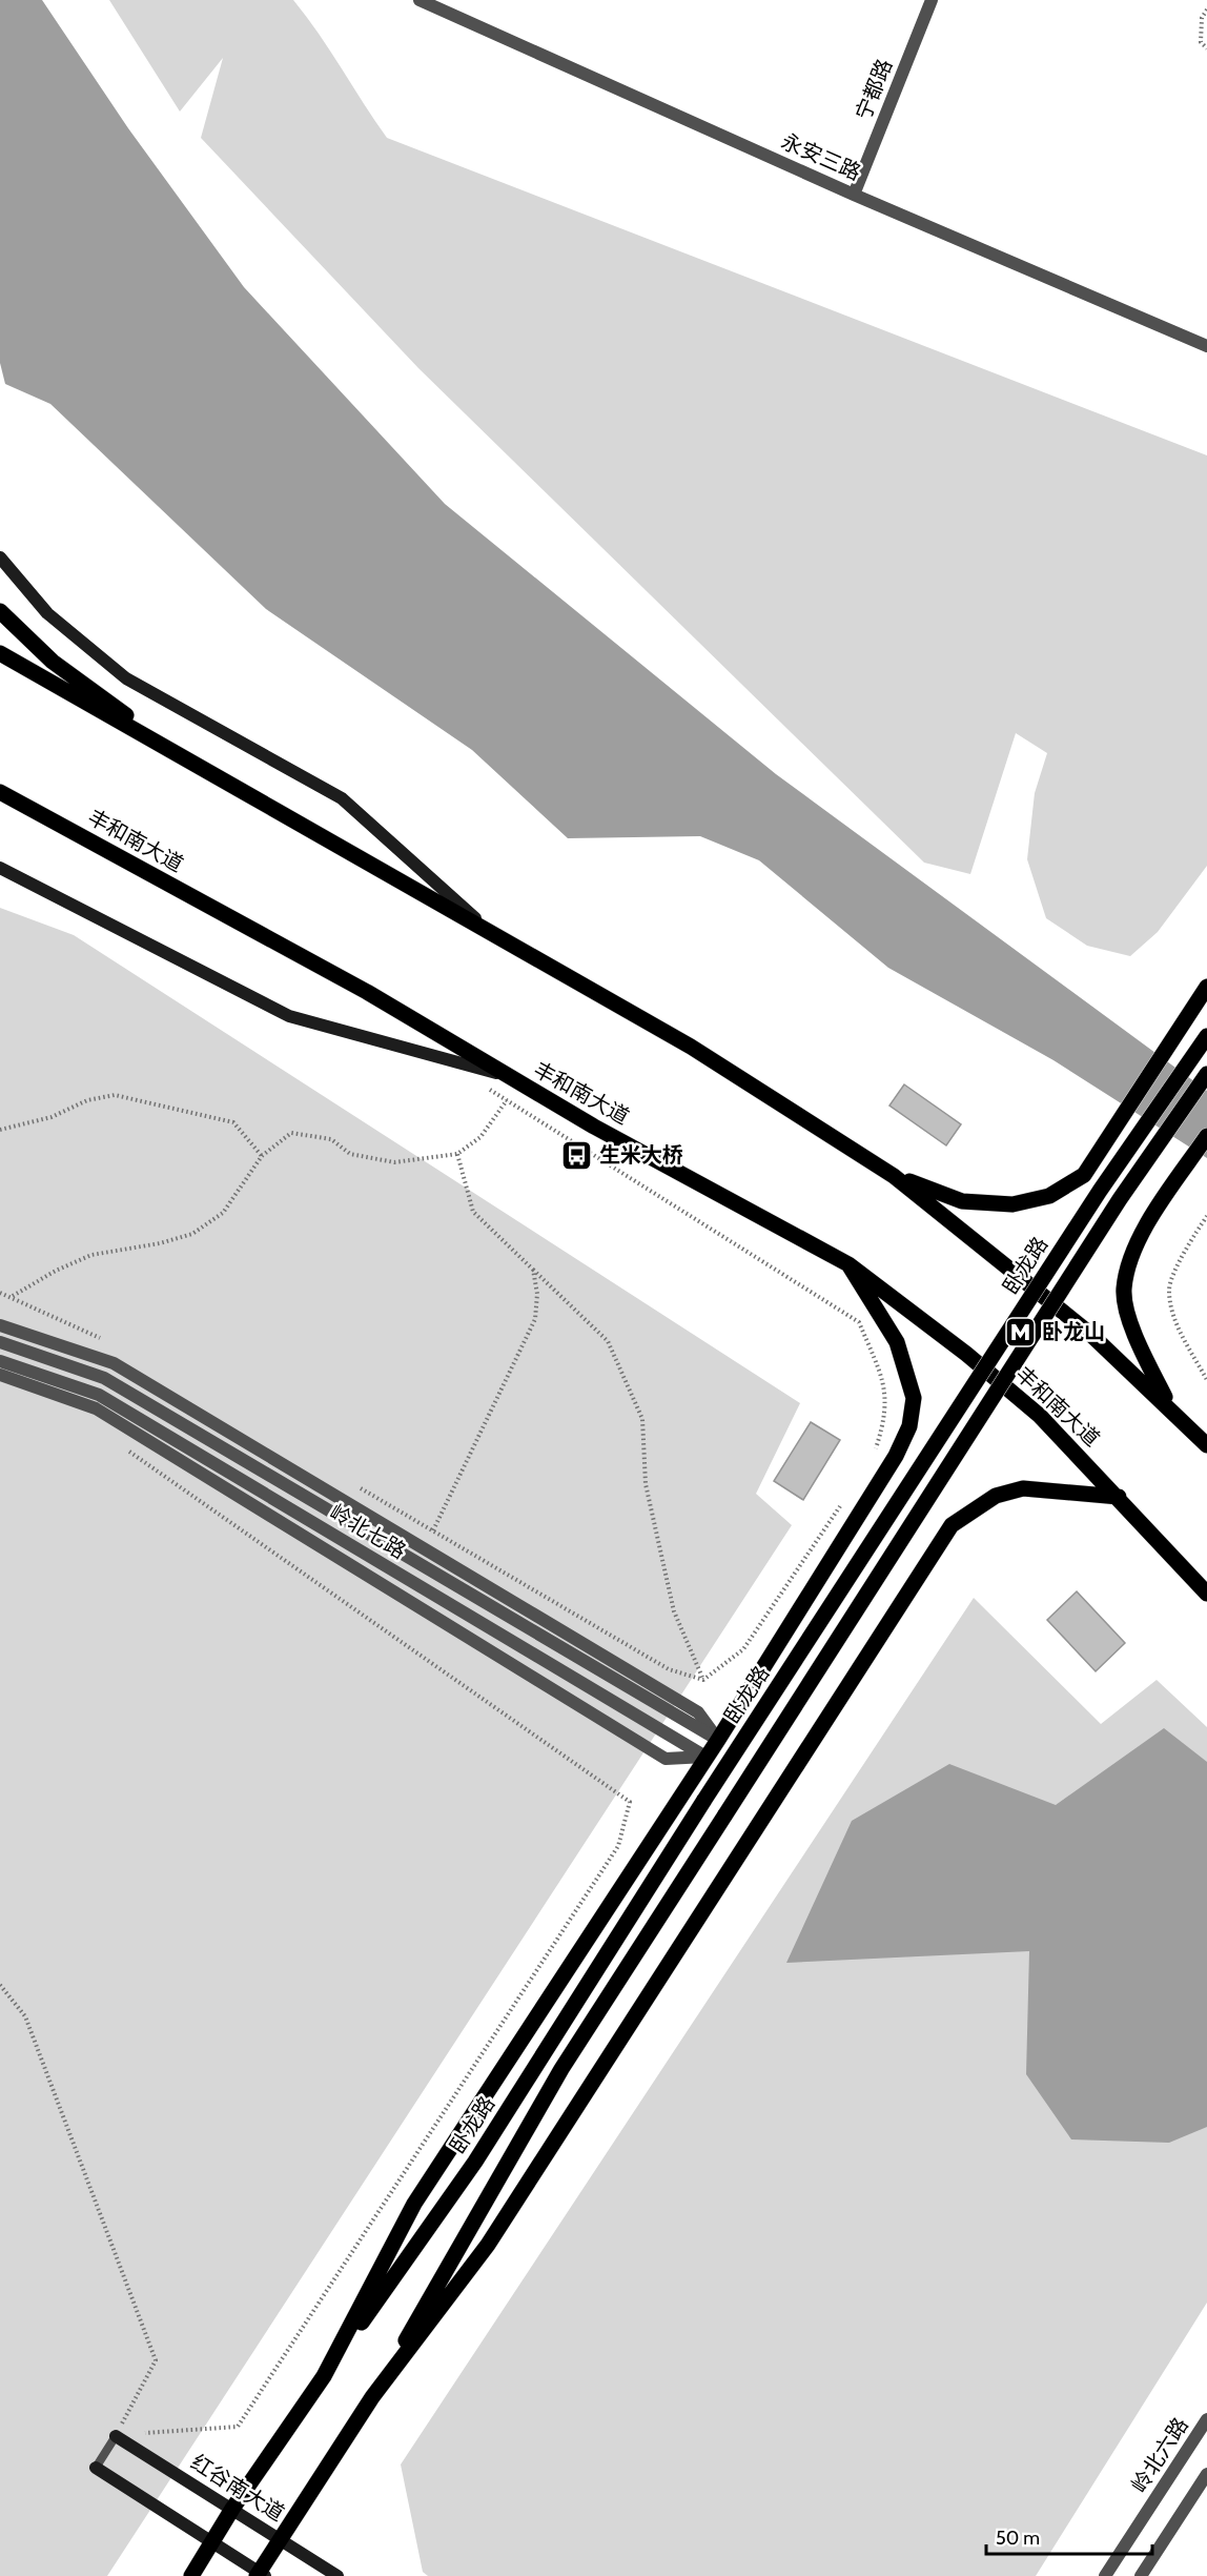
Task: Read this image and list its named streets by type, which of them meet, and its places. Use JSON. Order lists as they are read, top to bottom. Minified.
{"streets":{"main road":["丰和南大道","卧龙路","红谷南大道"],"street":["宁都路","永安三路","岭北七路","岭北六路"]},"crossings":[["宁都路","永安三路"],["丰和南大道","卧龙路"],["卧龙路","岭北七路"],["卧龙路","红谷南大道"]],"places":{"bus stop":["生米大桥"],"metro station":["卧龙山"]},"scale_bar":"50 m"}
